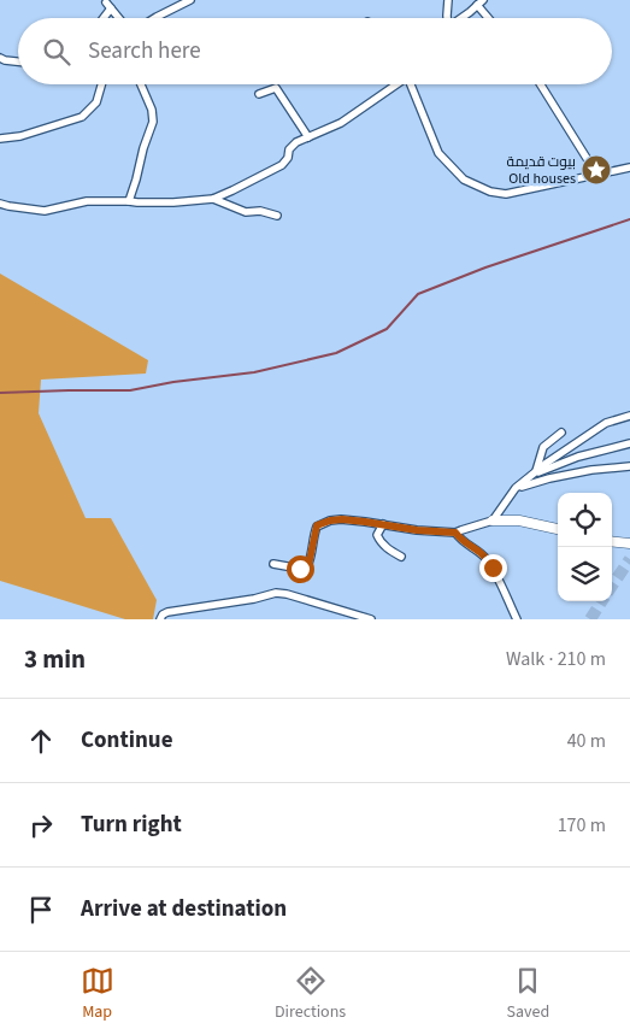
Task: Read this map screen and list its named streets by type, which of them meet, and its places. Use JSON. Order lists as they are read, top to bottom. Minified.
{"places":{"place":["بيوت قديمة Old houses"]},"page":{"search":"Search here","heading":["3 min","Walk · 210 m"],"list":[["Continue","40 m"],["Turn right","170 m"],"Arrive at destination"],"nav":["Map","Directions","Saved"]}}
